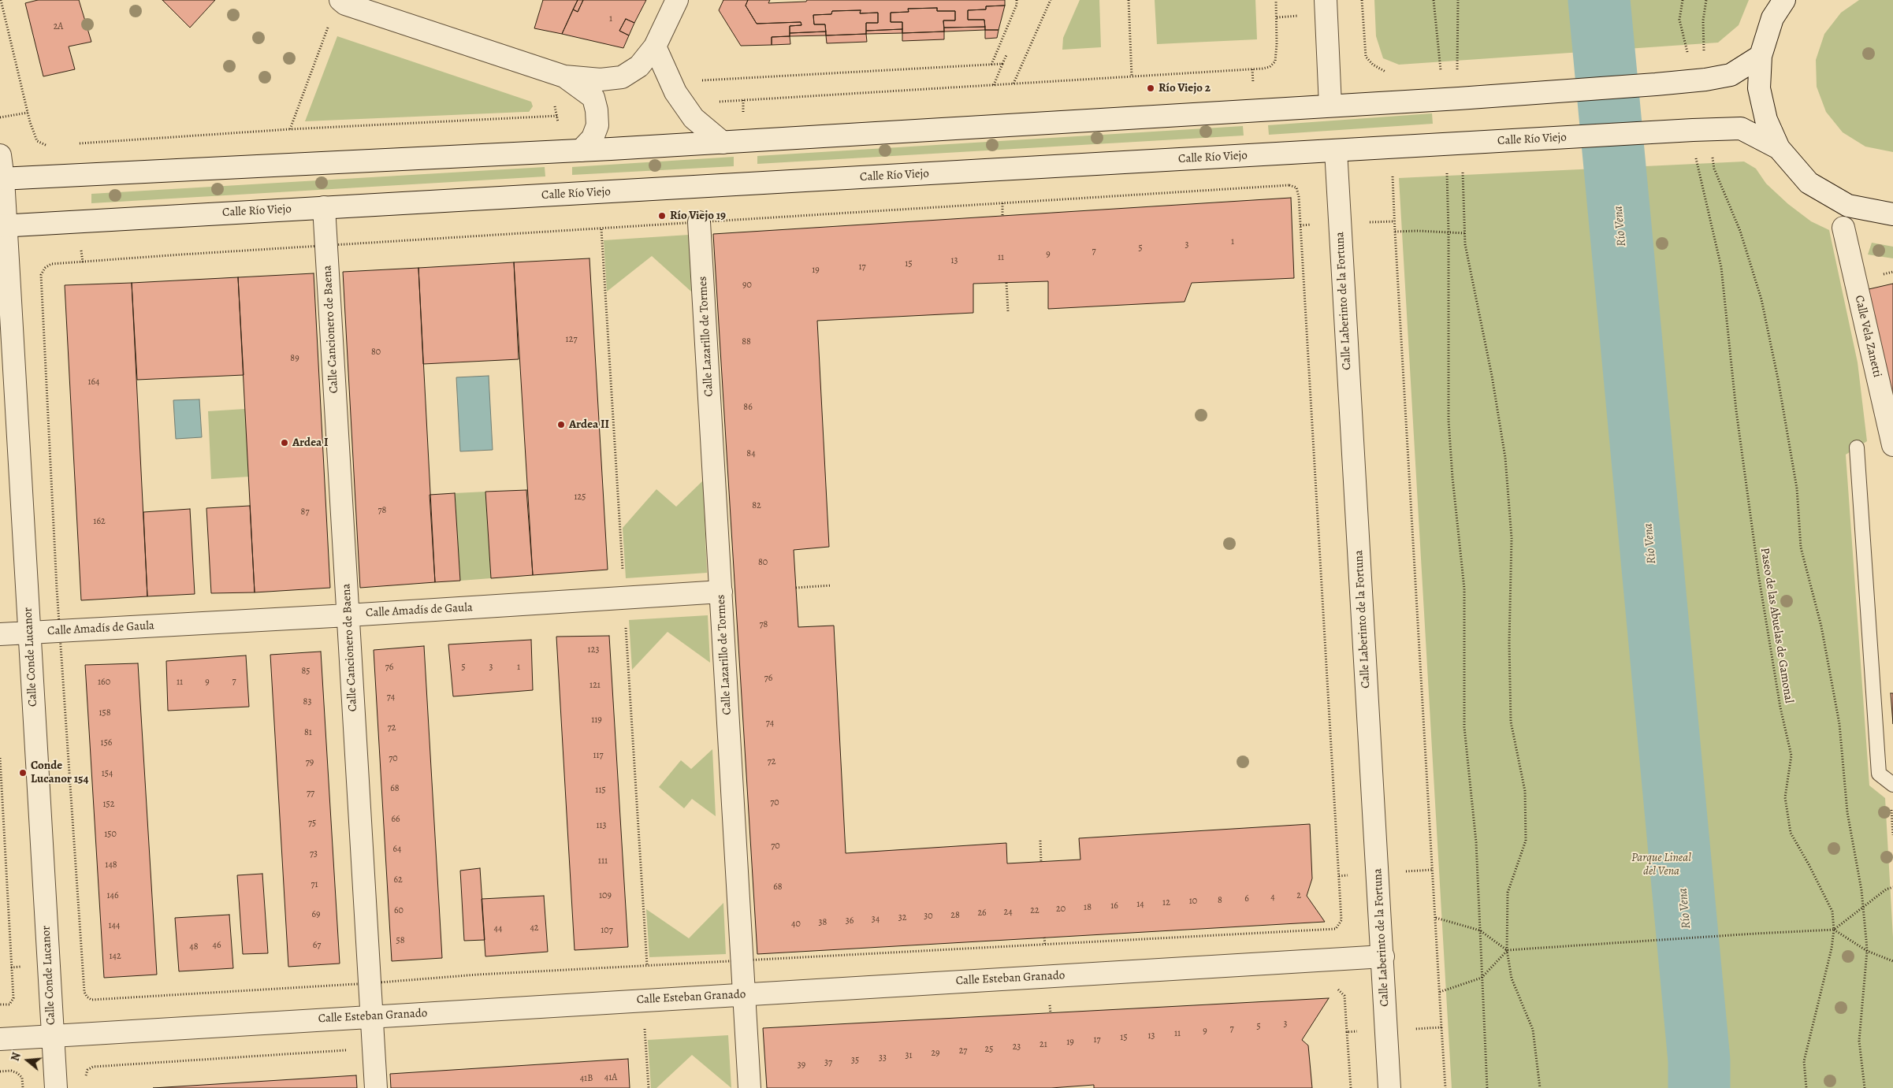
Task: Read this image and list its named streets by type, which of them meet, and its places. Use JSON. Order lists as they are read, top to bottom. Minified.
{"streets":{"street":["Calle Río Viejo","Calle Laberinto de la Fortuna","Calle Cancionero de Baena","Calle Lazarillo de Tormes","Calle Vela Zanetti","Calle Amadís de Gaula","Calle Conde Lucanor","Calle Esteban Granado"],"path":["Paseo de las Abuelas de Gamonal"]},"crossings":[["Calle Río Viejo","Calle Laberinto de la Fortuna"],["Calle Río Viejo","Calle Cancionero de Baena"],["Calle Río Viejo","Calle Conde Lucanor"],["Calle Laberinto de la Fortuna","Calle Esteban Granado"],["Calle Cancionero de Baena","Calle Amadís de Gaula"],["Calle Cancionero de Baena","Calle Esteban Granado"],["Calle Lazarillo de Tormes","Calle Amadís de Gaula"],["Calle Lazarillo de Tormes","Calle Esteban Granado"],["Calle Amadís de Gaula","Calle Conde Lucanor"],["Calle Conde Lucanor","Calle Esteban Granado"]],"water":["Río Vena"],"parks":["Parque Lineal del Vena"],"places":["Río Viejo 2","Río Viejo 19","Ardea II","Ardea I","Conde Lucanor 154"],"house_numbers":["1","2A","1","3","5","7","9","11","13","15","17","19","90","127","88","80","89","164","86","84","125","82","78","87","162","80","78","123","76","5","3","1","85","76","7","160","11","9","121","74","83","158","119","74","72","81","156","117","70","72","79","154","68","115","77","70","152","66","75","113","150","70","64","73","111","148","62","71","68","146","109","2","4","6","8","10","12","14","16","18","20","60","22","24","26","69","28","30","32","34","36","38","40","144","42","44","107","58","46","67","48","142","3","5","7","9","11","13","15","17","19","21","23","25","27","29","31","33","35","37","39","41A","41B"],"north":"left"}
